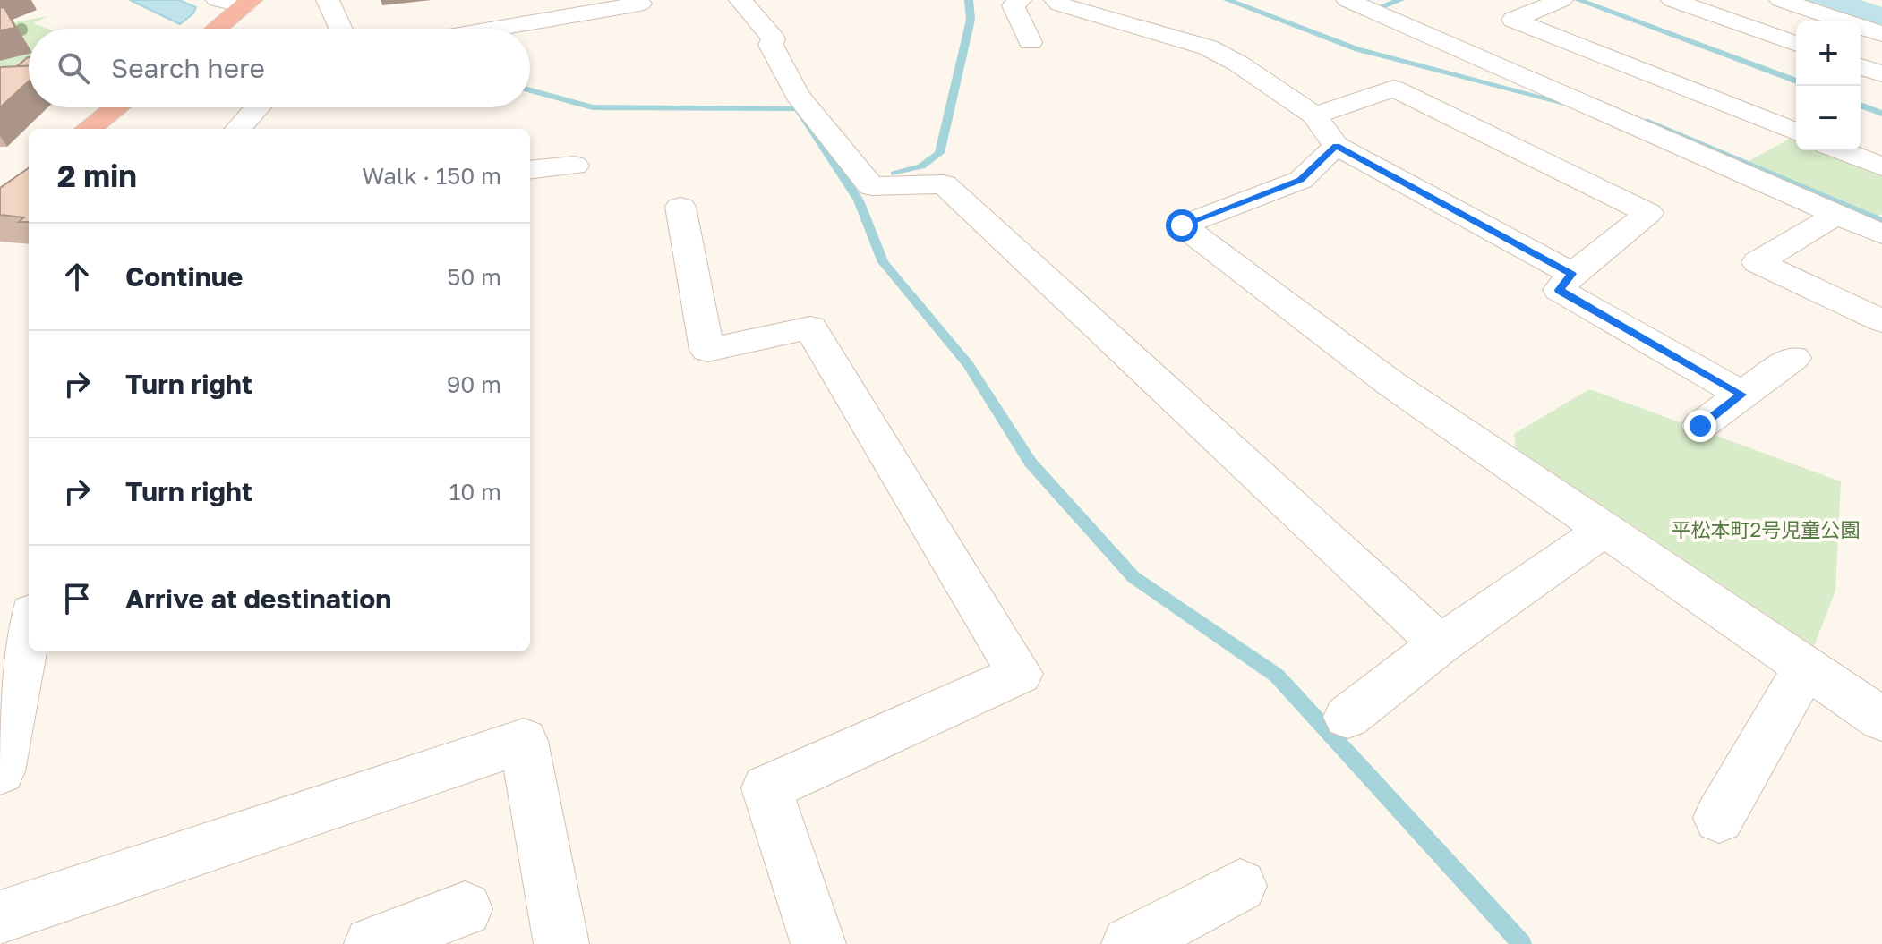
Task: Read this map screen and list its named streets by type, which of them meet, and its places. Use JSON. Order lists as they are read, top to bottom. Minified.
{"parks":["平松本町2号児童公園"],"page":{"map_buttons":["+","−"],"search":"Search here","heading":["2 min","Walk · 150 m"],"list":[["Continue","50 m"],["Turn right","90 m"],["Turn right","10 m"],"Arrive at destination"]}}
